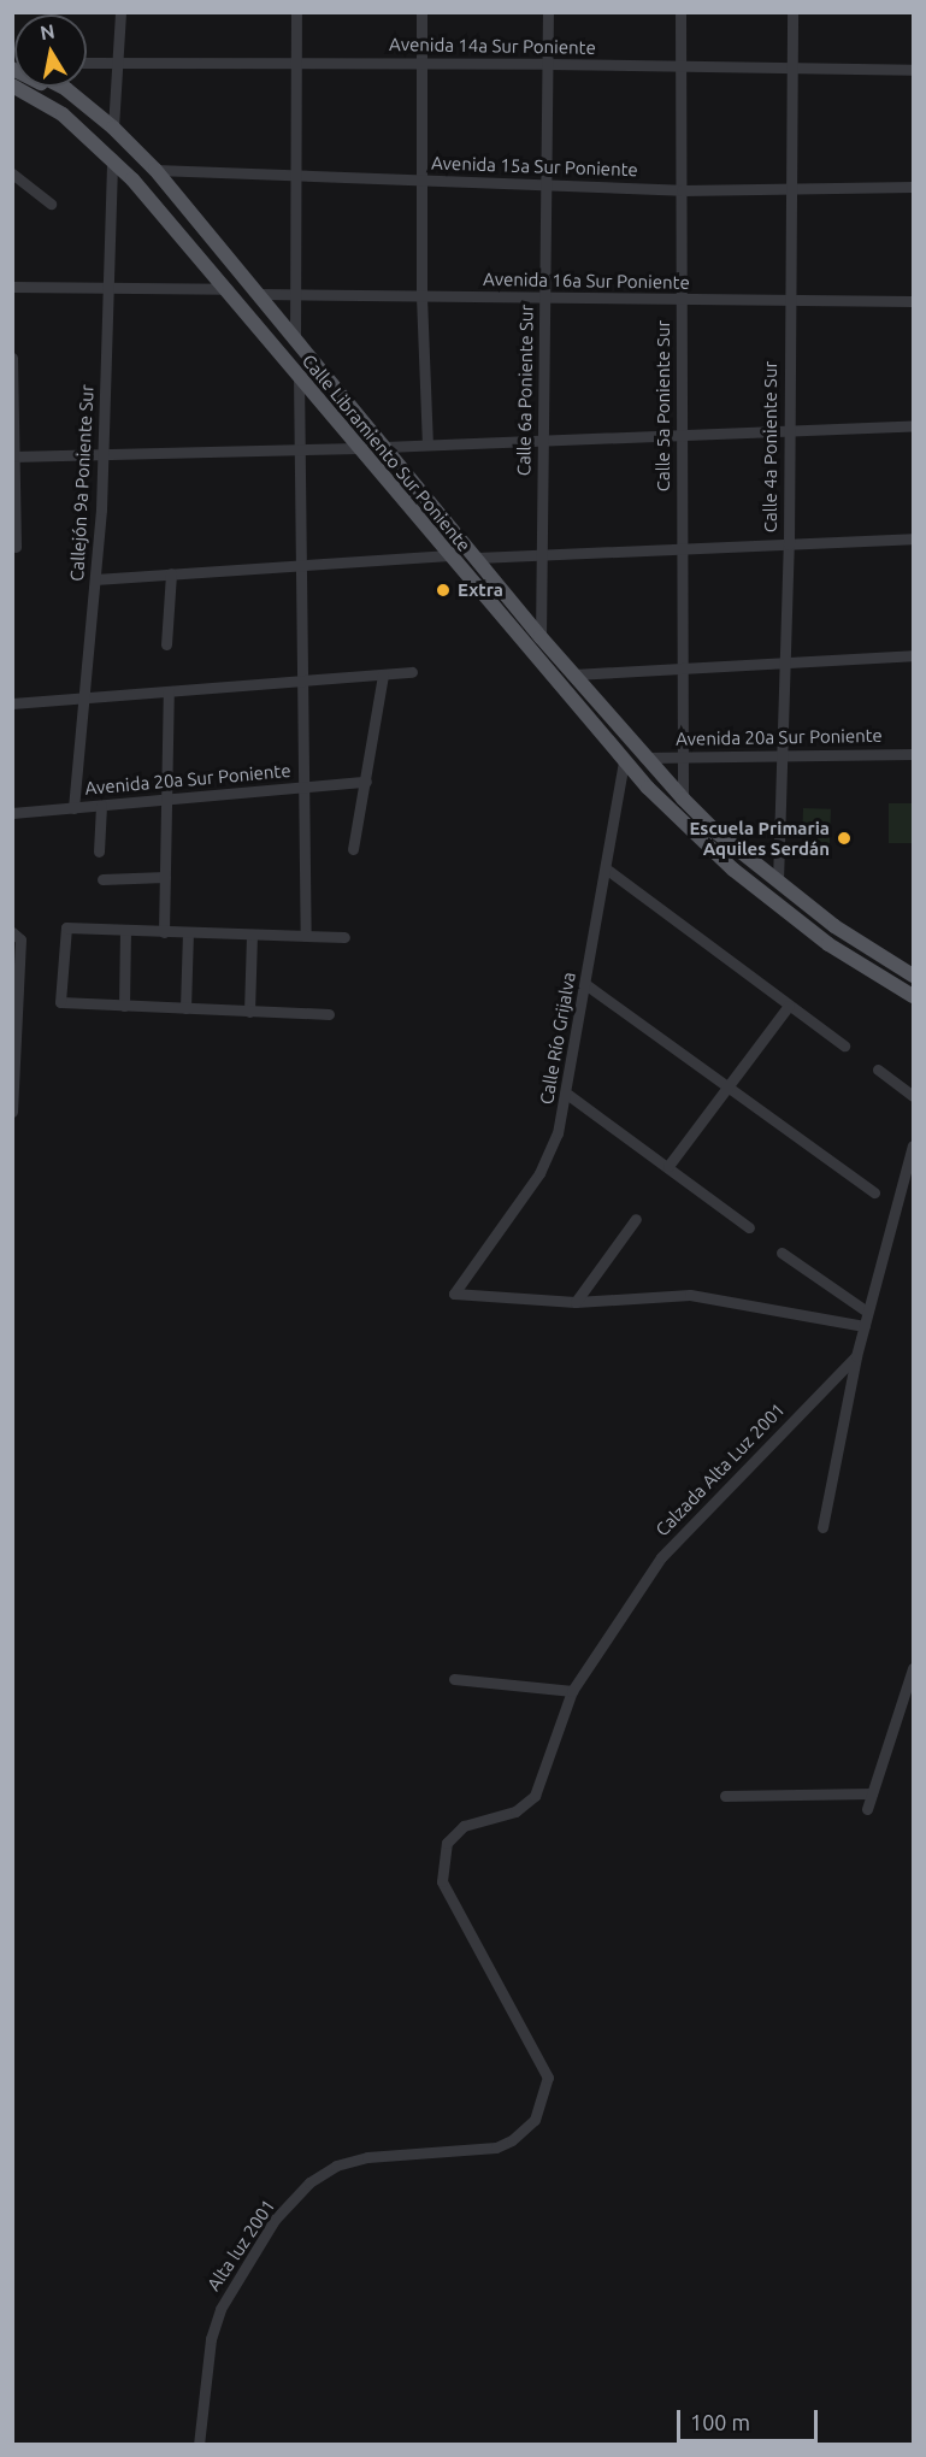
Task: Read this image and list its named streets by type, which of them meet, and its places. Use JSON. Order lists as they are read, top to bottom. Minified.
{"streets":{"main road":["Calle Libramiento Sur Poniente"],"street":["Avenida 14a Sur Poniente","Avenida 15a Sur Poniente","Avenida 16a Sur Poniente","Calle 6a Poniente Sur","Calle 5a Poniente Sur","Calle 4a Poniente Sur","Callejón 9a Poniente Sur","Avenida 20a Sur Poniente","Calle Río Grijalva","Calzada Alta Luz 2001","Alta luz 2001"]},"crossings":[["Avenida 14a Sur Poniente","Calle 6a Poniente Sur"],["Avenida 14a Sur Poniente","Calle 5a Poniente Sur"],["Avenida 14a Sur Poniente","Calle 4a Poniente Sur"],["Avenida 15a Sur Poniente","Calle 6a Poniente Sur"],["Avenida 15a Sur Poniente","Calle 5a Poniente Sur"],["Avenida 15a Sur Poniente","Calle 4a Poniente Sur"],["Avenida 15a Sur Poniente","Calle Libramiento Sur Poniente"],["Avenida 16a Sur Poniente","Calle 6a Poniente Sur"],["Avenida 16a Sur Poniente","Calle 5a Poniente Sur"],["Avenida 16a Sur Poniente","Calle 4a Poniente Sur"],["Avenida 16a Sur Poniente","Calle Libramiento Sur Poniente"],["Calle 6a Poniente Sur","Calle Libramiento Sur Poniente"],["Calle 5a Poniente Sur","Calle Libramiento Sur Poniente"],["Calle 5a Poniente Sur","Avenida 20a Sur Poniente"],["Calle 4a Poniente Sur","Calle Libramiento Sur Poniente"],["Calle 4a Poniente Sur","Avenida 20a Sur Poniente"],["Calle Libramiento Sur Poniente","Callejón 9a Poniente Sur"],["Calle Libramiento Sur Poniente","Avenida 20a Sur Poniente"],["Calle Libramiento Sur Poniente","Calle Río Grijalva"],["Callejón 9a Poniente Sur","Avenida 20a Sur Poniente"],["Calzada Alta Luz 2001","Alta luz 2001"]],"places":["Extra","Escuela Primaria Aquiles Serdán"],"scale_bar":"100 m","north":"top"}
